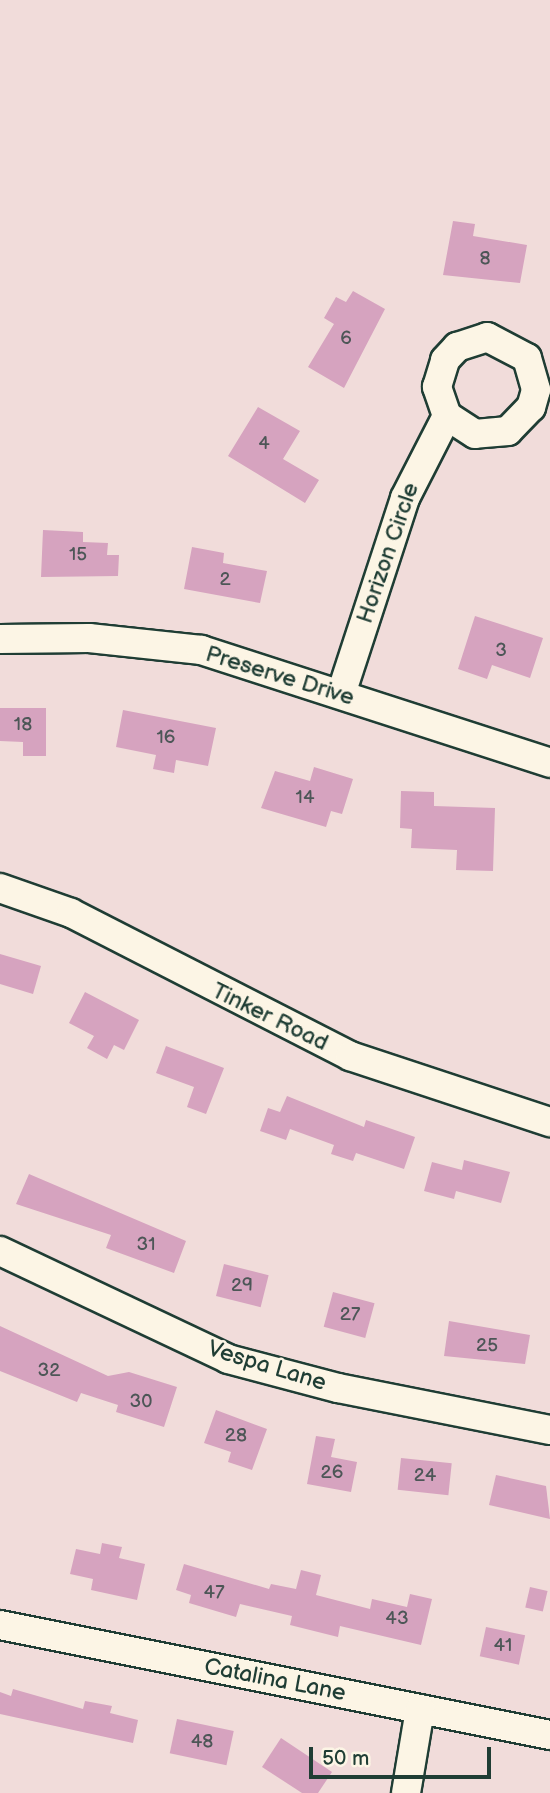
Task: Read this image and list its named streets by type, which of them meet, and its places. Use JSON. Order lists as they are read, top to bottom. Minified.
{"streets":{"street":["Horizon Circle","Preserve Drive","Tinker Road","Vespa Lane","Catalina Lane"]},"crossings":[["Horizon Circle","Preserve Drive"]],"house_numbers":["8","6","4","15","2","3","18","16","14","31","29","27","25","32","30","28","26","24","47","43","41","48"],"scale_bar":"50 m"}
